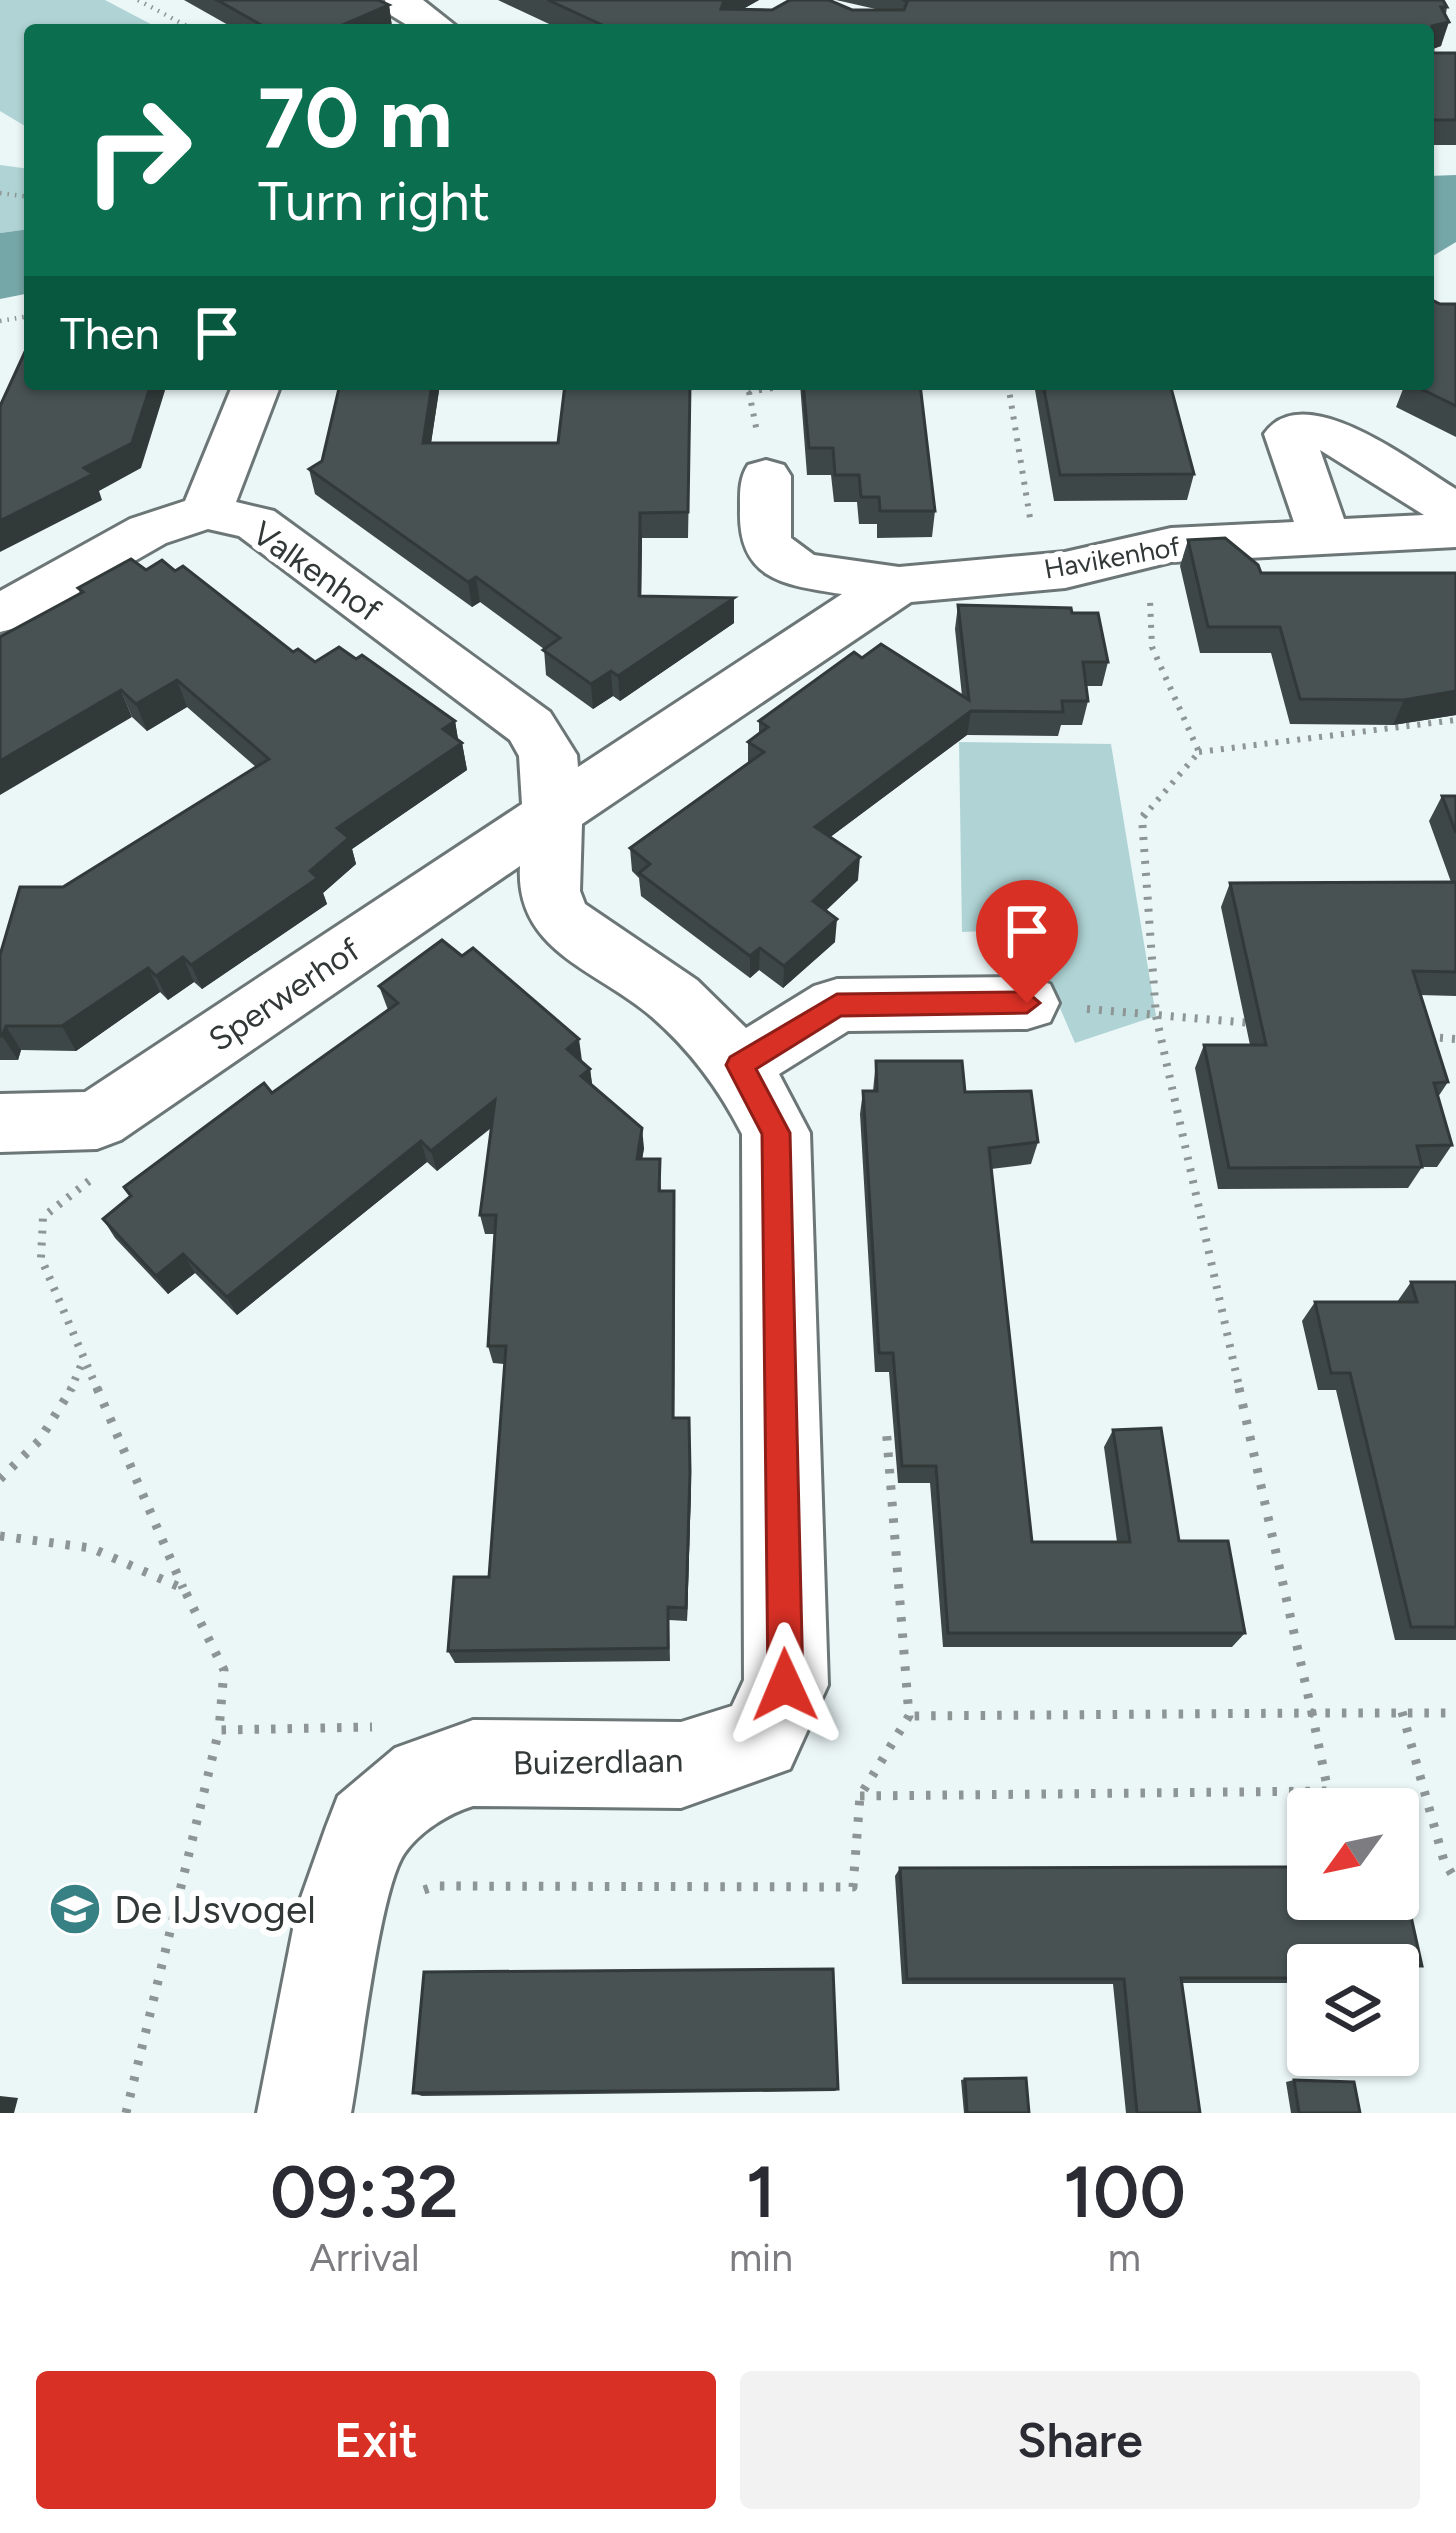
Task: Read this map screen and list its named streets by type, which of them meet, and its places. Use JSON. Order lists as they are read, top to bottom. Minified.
{"streets":{"street":["Havikenhof","Valkenhof","Sperwerhof","Buizerdlaan"]},"crossings":[["Havikenhof","Valkenhof"],["Havikenhof","Sperwerhof"],["Havikenhof","Buizerdlaan"],["Valkenhof","Sperwerhof"],["Valkenhof","Buizerdlaan"],["Sperwerhof","Buizerdlaan"]],"places":{"school or university":["De IJsvogel"]},"north":"bottom left","page":{"turn":["70 m","Turn right"],"then":"Then","eta":["09:32","Arrival","1","min","100","m"],"buttons":["Exit","Share"]}}
